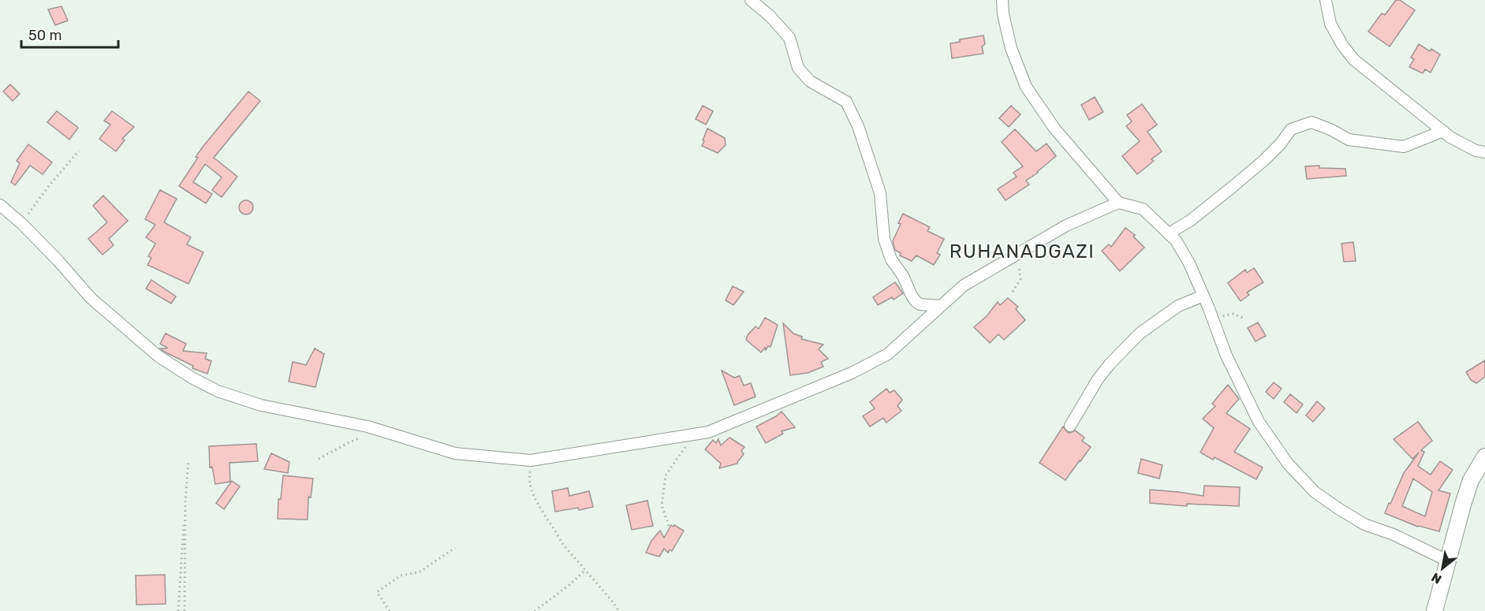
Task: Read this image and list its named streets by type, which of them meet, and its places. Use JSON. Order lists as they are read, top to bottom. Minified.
{"districts":["RUHANADGAZI"],"scale_bar":"50 m","north":"bottom left"}
